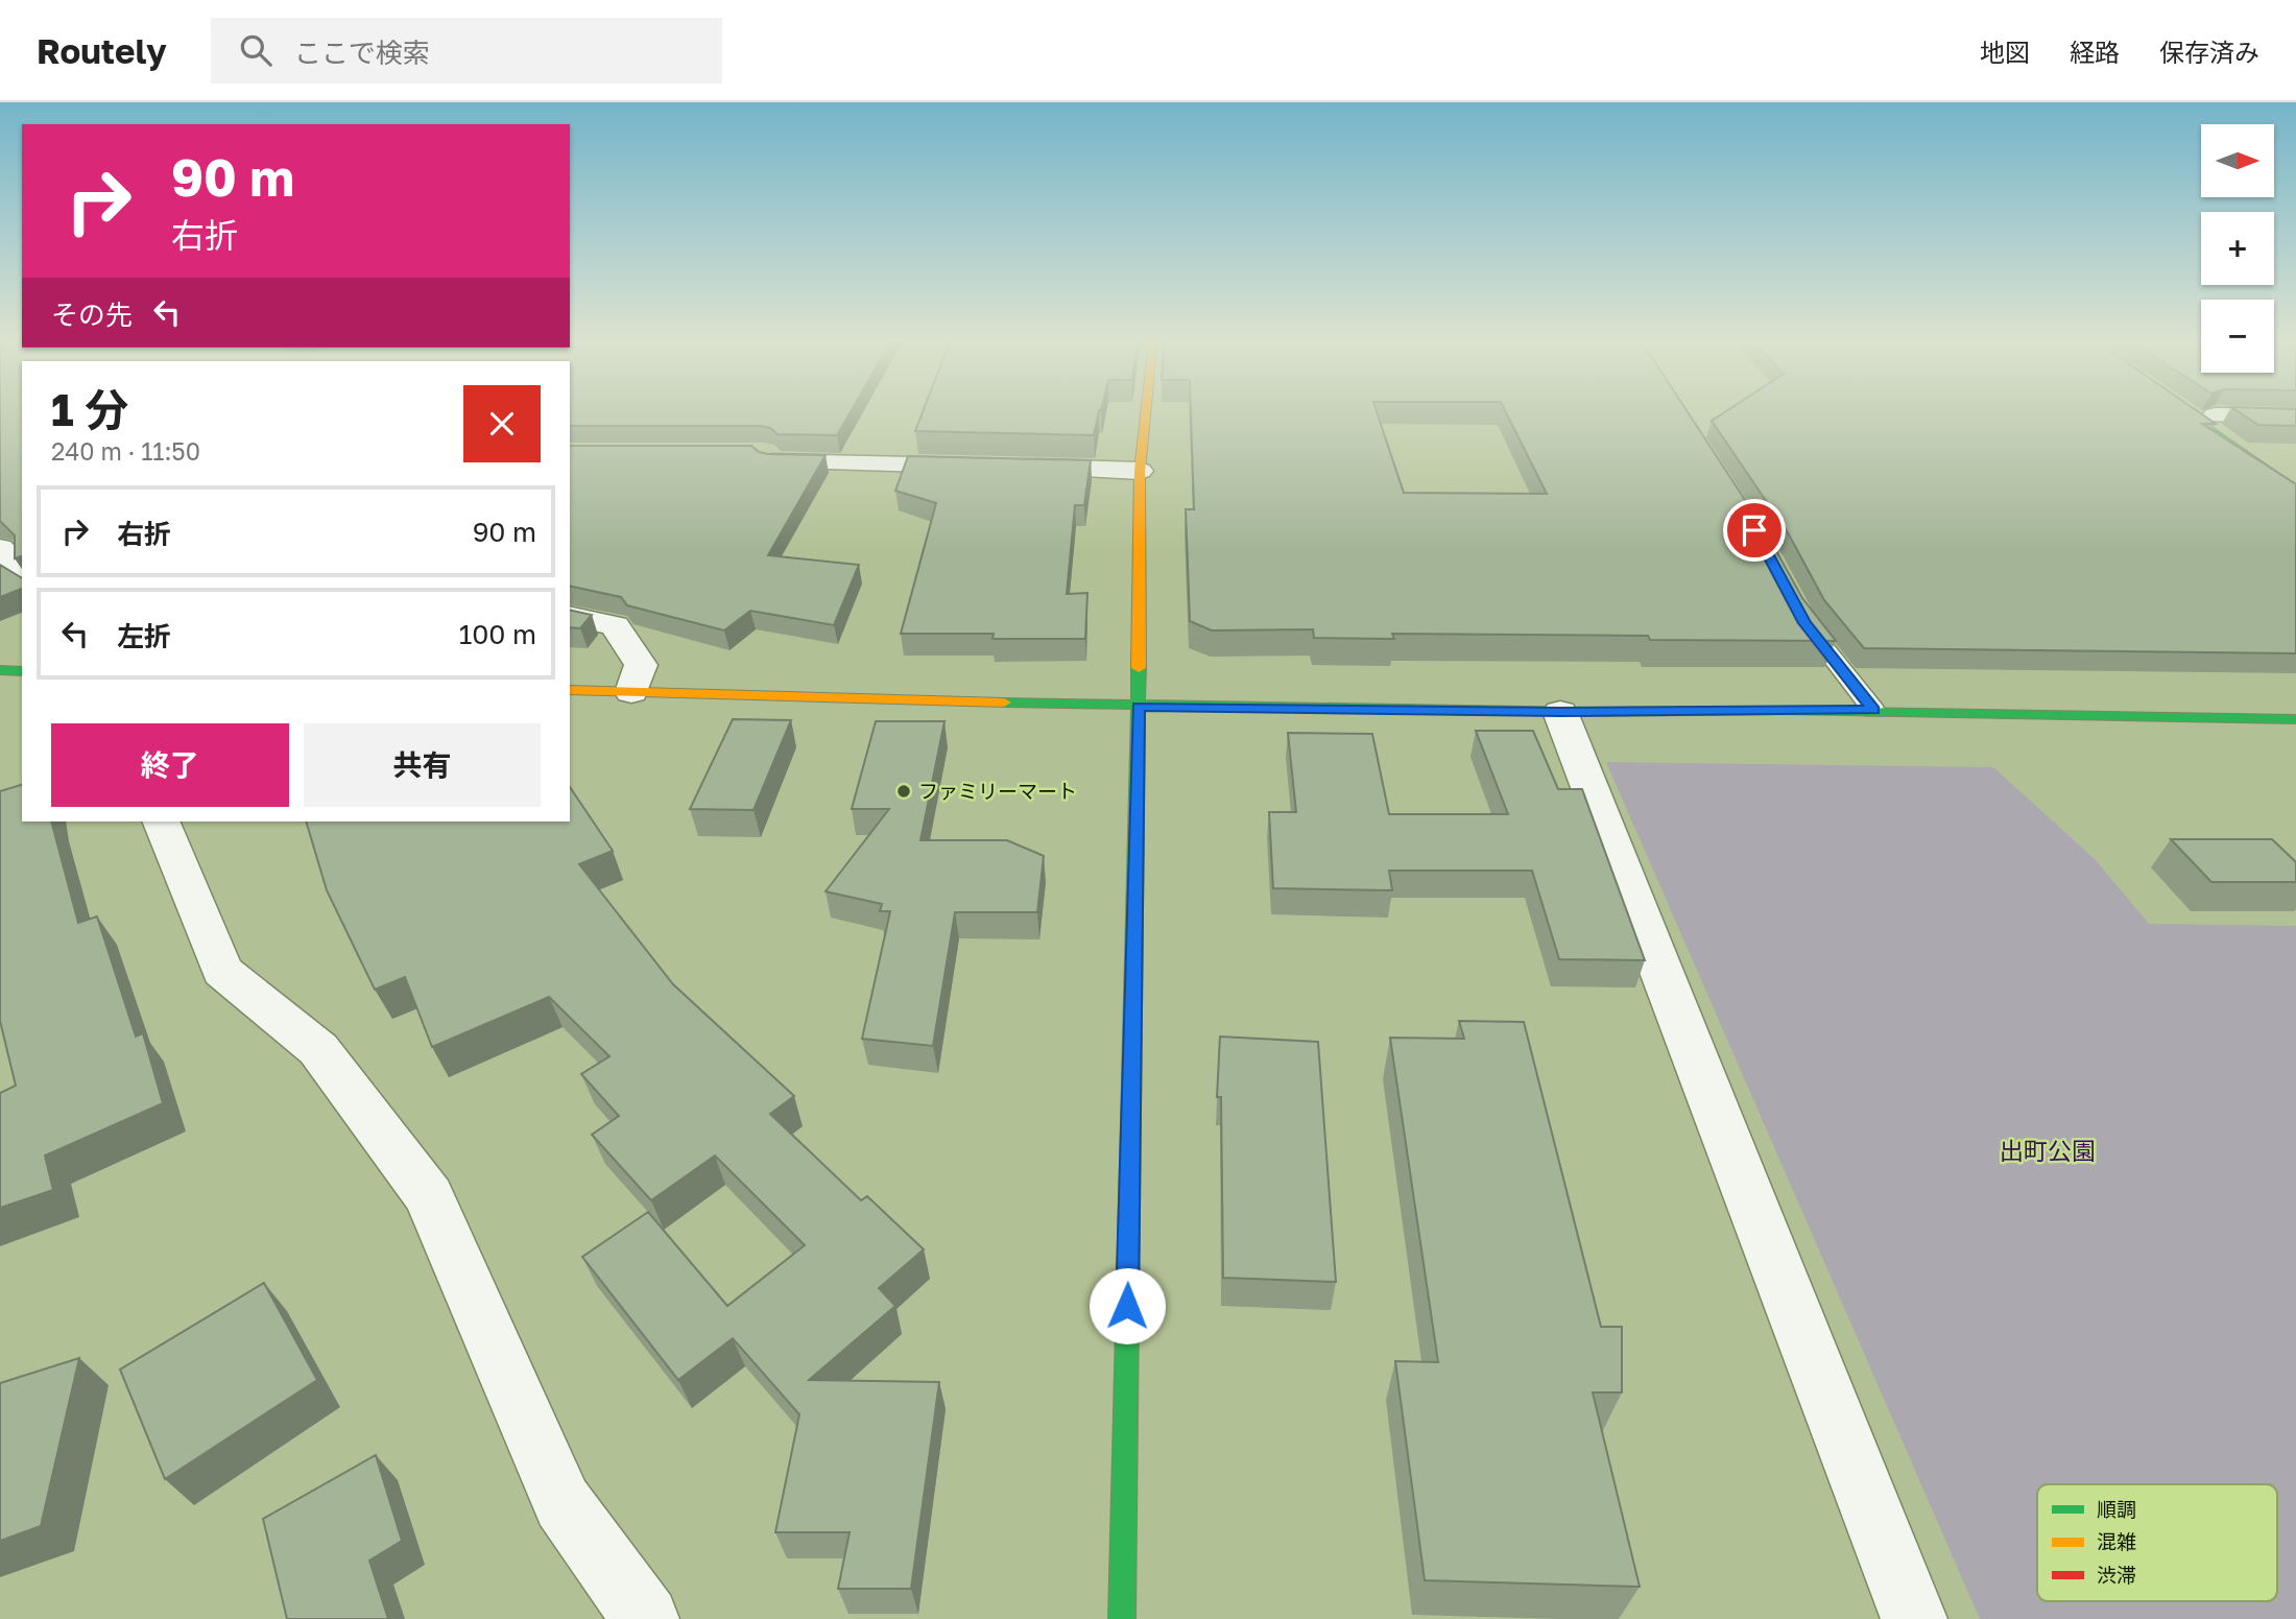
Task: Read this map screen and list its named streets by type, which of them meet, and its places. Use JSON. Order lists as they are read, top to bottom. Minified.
{"parks":["出町公園"],"places":["ファミリーマート"],"legend":["順調","混雑","渋滞"],"north":"right","page":{"header":"Routely","search":"ここで検索","nav":["地図","経路","保存済み"],"map_buttons":["+","−"],"turn":["90 m","右折"],"then":"その先","heading":["1 分","240 m · 11:50"],"list":[{"name":"右折","value":"90 m"},{"name":"左折","value":"100 m"}],"buttons":["終了","共有"]}}
